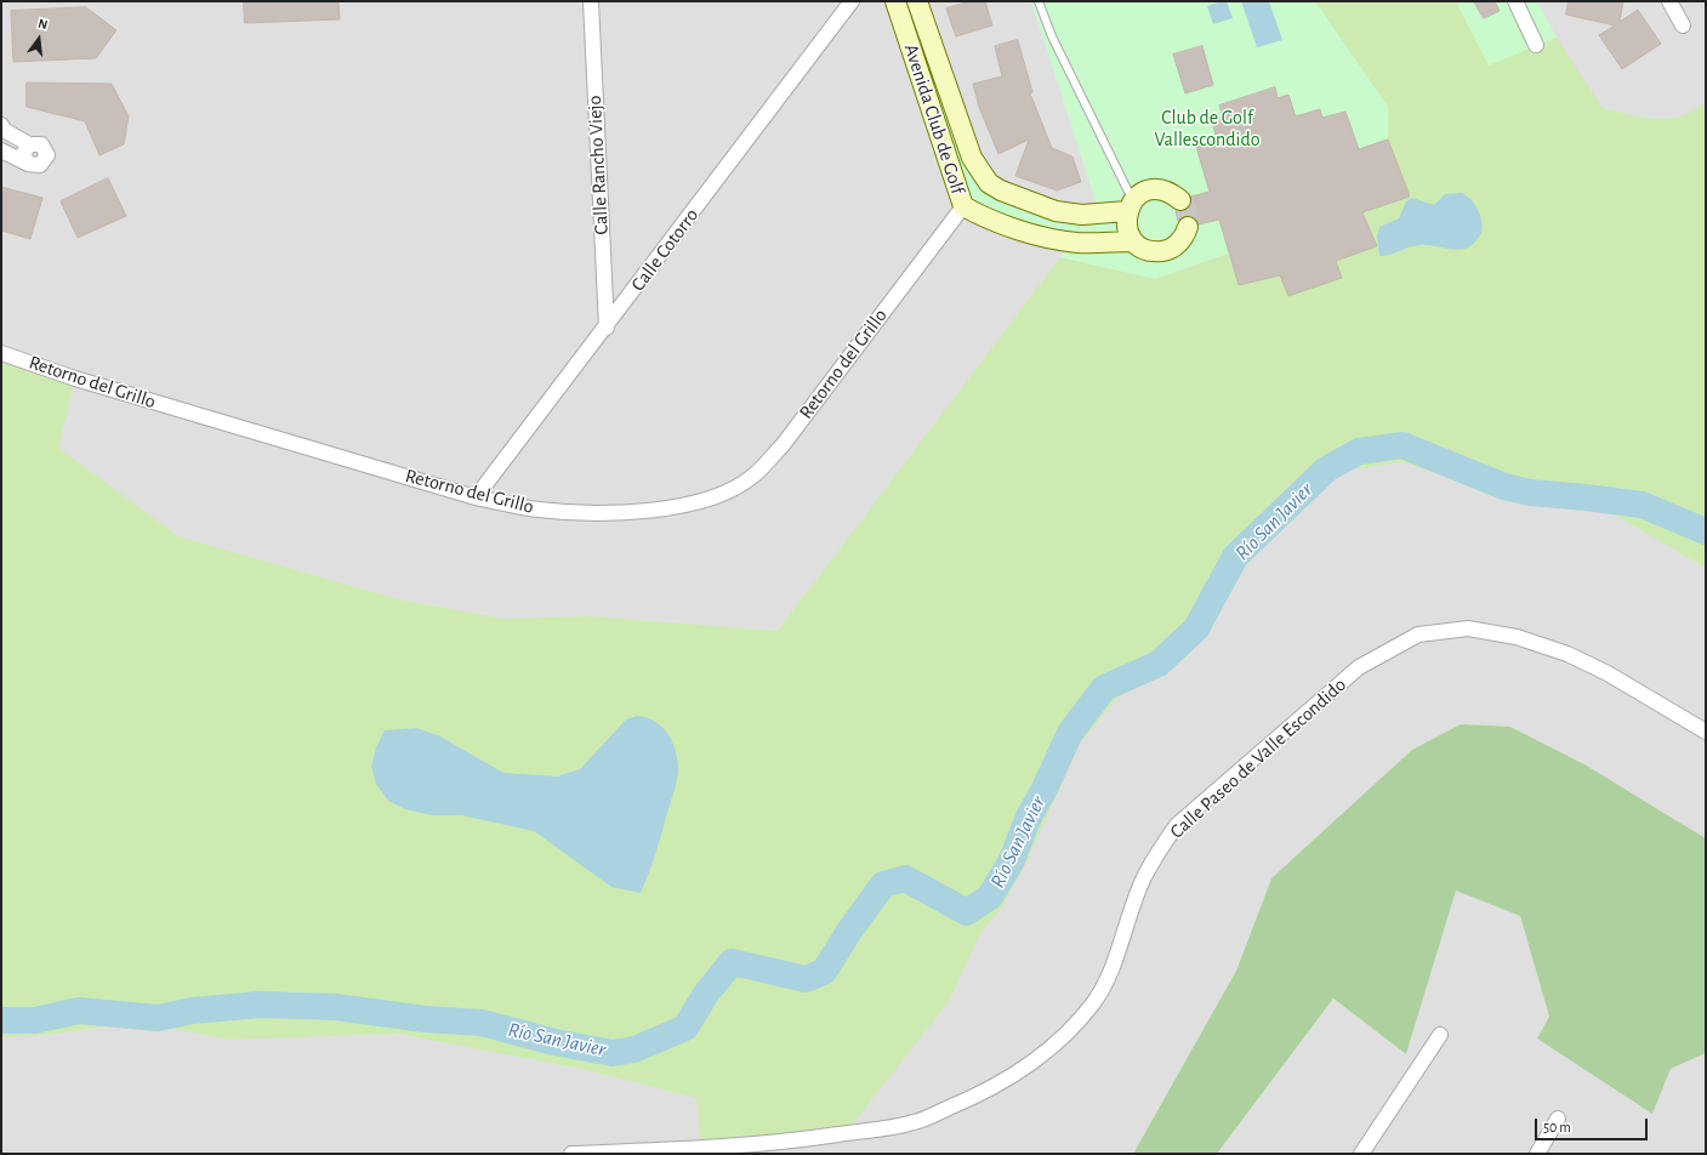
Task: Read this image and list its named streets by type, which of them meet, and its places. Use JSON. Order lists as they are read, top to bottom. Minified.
{"streets":{"street":["Avenida Club de Golf","Calle Rancho Viejo","Calle Cotorro","Retorno del Grillo","Calle Paseo de Valle Escondido"]},"crossings":[["Avenida Club de Golf","Retorno del Grillo"],["Calle Rancho Viejo","Calle Cotorro"],["Calle Cotorro","Retorno del Grillo"]],"water":["Río San Javier"],"parks":["Club de Golf Vallescondido"],"scale_bar":"50 m","north":"top"}
